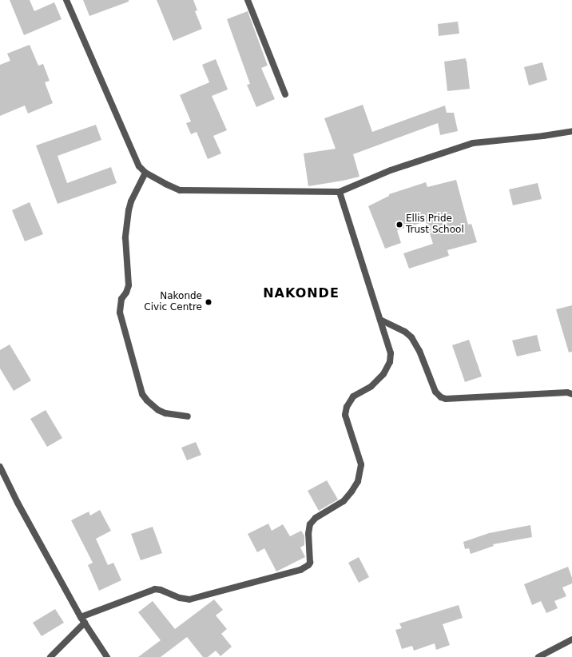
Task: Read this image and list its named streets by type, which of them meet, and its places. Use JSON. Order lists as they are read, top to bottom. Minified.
{"districts":["NAKONDE"],"places":["Ellis Pride Trust School","Nakonde Civic Centre"]}
